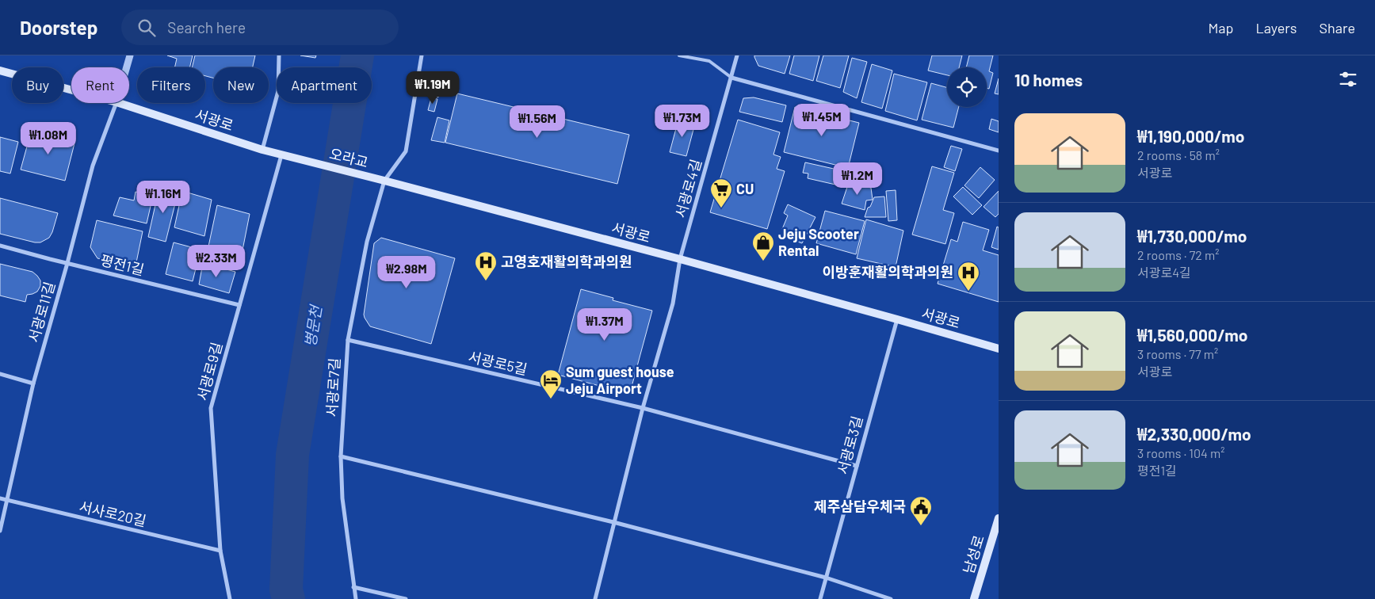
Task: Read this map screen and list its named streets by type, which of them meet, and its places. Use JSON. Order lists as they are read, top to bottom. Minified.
{"streets":{"main road":["서광로","오라교","남성로"],"street":["서광로4길","평전1길","서광로11길","서광로5길","서광로9길","서광로7길","서광로3길","서사로20길"]},"crossings":[["서광로","오라교"],["서광로","서광로4길"],["서광로","서광로9길"],["서광로","서광로7길"],["서광로","서광로3길"],["오라교","서광로7길"],["평전1길","서광로11길"],["평전1길","서광로9길"],["서광로11길","서사로20길"],["서광로5길","서광로7길"],["서광로5길","서광로3길"],["서광로9길","서사로20길"]],"water":["병문천"],"places":{"supermarket":["CU"],"shop":["Jeju Scooter Rental"],"hospital":["고영호재활의학과의원","이방훈재활의학과의원"],"hotel":["Sum guest house Jeju Airport"],"public building":["제주삼담우체국"]},"page":{"header":"Doorstep","search":"Search here","nav":["Map","Layers","Share"],"heading":"10 homes","chip":["Buy","Rent","Filters","New","Apartment"],"price":["₩1.19M","₩1.45M","₩1.73M","₩1.56M","₩1.08M","₩1.2M","₩1.16M","₩2.33M","₩2.98M","₩1.37M"],"list":[{"name":"₩1,190,000/mo","note":"2 rooms · 58 m² · 서광로"},{"name":"₩1,730,000/mo","note":"2 rooms · 72 m² · 서광로4길"},{"name":"₩1,560,000/mo","note":"3 rooms · 77 m² · 서광로"},{"name":"₩2,330,000/mo","note":"3 rooms · 104 m² · 평전1길"}]}}
